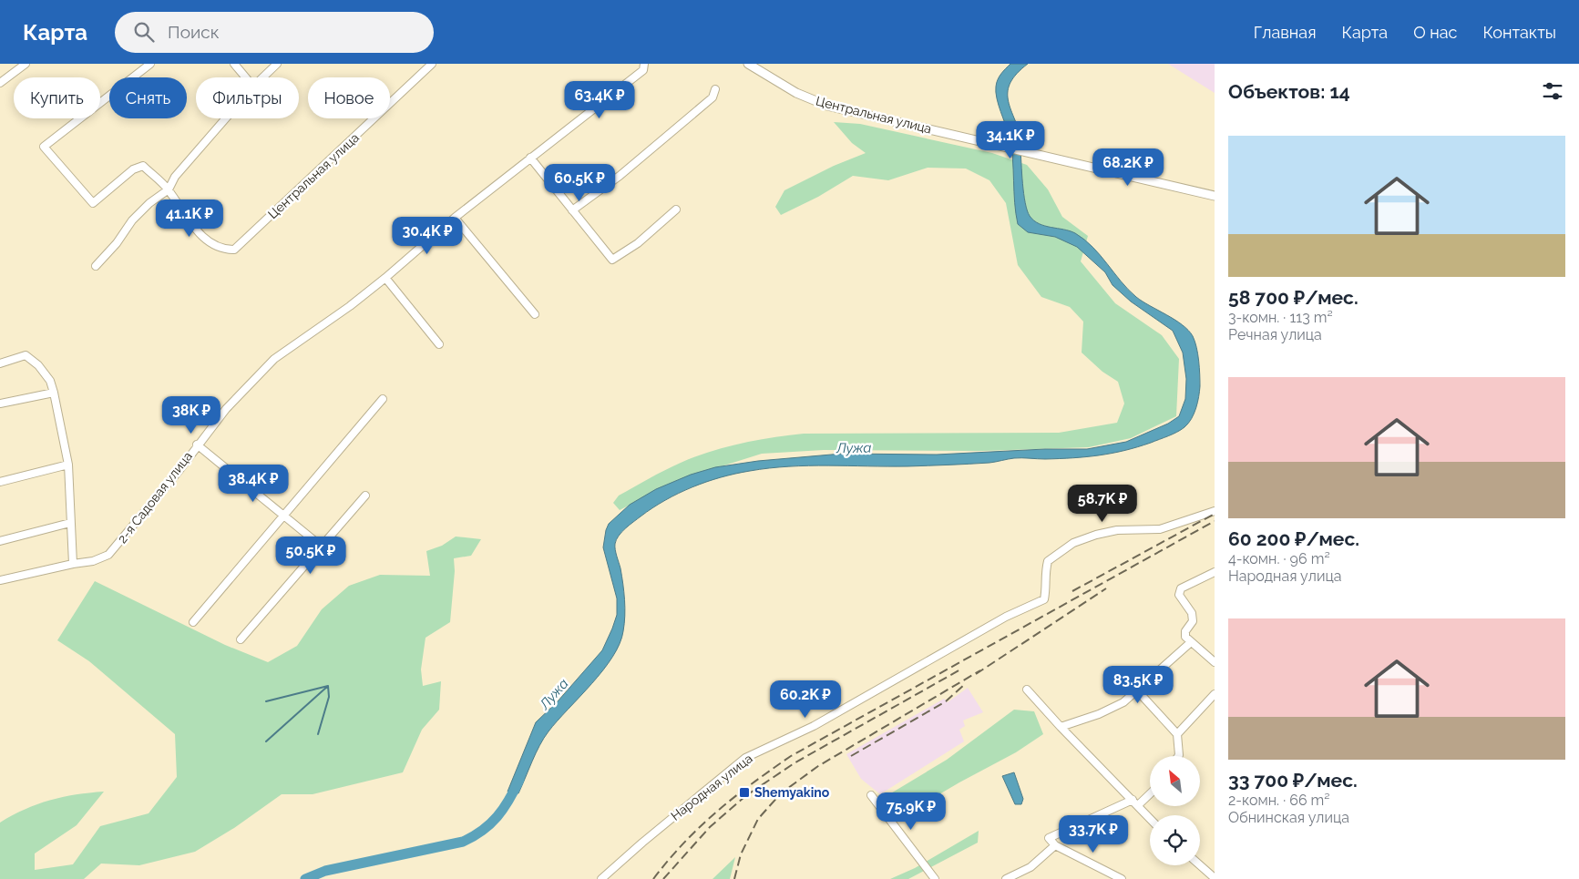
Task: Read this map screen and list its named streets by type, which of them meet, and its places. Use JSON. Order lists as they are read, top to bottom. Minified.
{"streets":{"street":["Центральная улица","2-я Садовая улица","Народная улица"]},"water":["Лужа"],"places":{"transit":["Shemyakino"]},"north":"top left","page":{"header":"Карта","search":"Поиск","nav":["Главная","Карта","О нас","Контакты"],"heading":"Объектов: 14","chip":["Купить","Снять","Фильтры","Новое"],"price":["63.4K ₽","34.1K ₽","68.2K ₽","60.5K ₽","41.1K ₽","30.4K ₽","38K ₽","38.4K ₽","58.7K ₽","50.5K ₽","83.5K ₽","60.2K ₽","75.9K ₽","33.7K ₽"],"list":[{"name":"58 700 ₽/мес.","note":"3-комн. · 113 m² · Речная улица"},{"name":"60 200 ₽/мес.","note":"4-комн. · 96 m² · Народная улица"},{"name":"33 700 ₽/мес.","note":"2-комн. · 66 m² · Обнинская улица"}]}}
